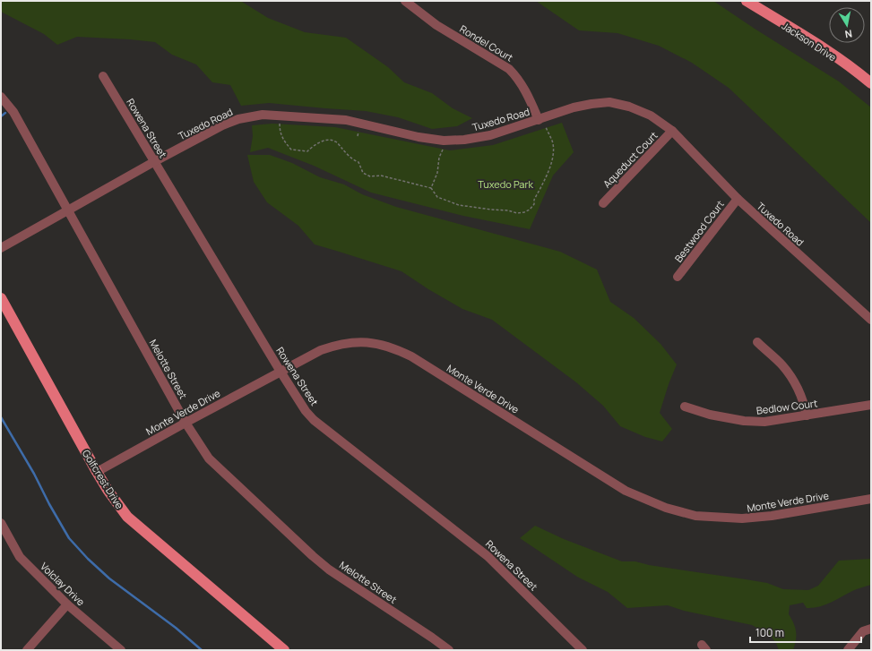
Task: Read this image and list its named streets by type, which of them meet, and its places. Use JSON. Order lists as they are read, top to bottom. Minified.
{"streets":{"main road":["Jackson Drive","Golfcrest Drive"],"street":["Rondel Court","Tuxedo Road","Rowena Street","Aqueduct Court","Bestwood Court","Melotte Street","Monte Verde Drive","Bedlow Court","Volclay Drive"]},"crossings":[["Rondel Court","Tuxedo Road"],["Tuxedo Road","Rowena Street"],["Tuxedo Road","Aqueduct Court"],["Tuxedo Road","Bestwood Court"],["Tuxedo Road","Melotte Street"],["Rowena Street","Monte Verde Drive"],["Melotte Street","Monte Verde Drive"],["Monte Verde Drive","Golfcrest Drive"]],"parks":["Tuxedo Park"],"scale_bar":"100 m","north":"bottom"}
